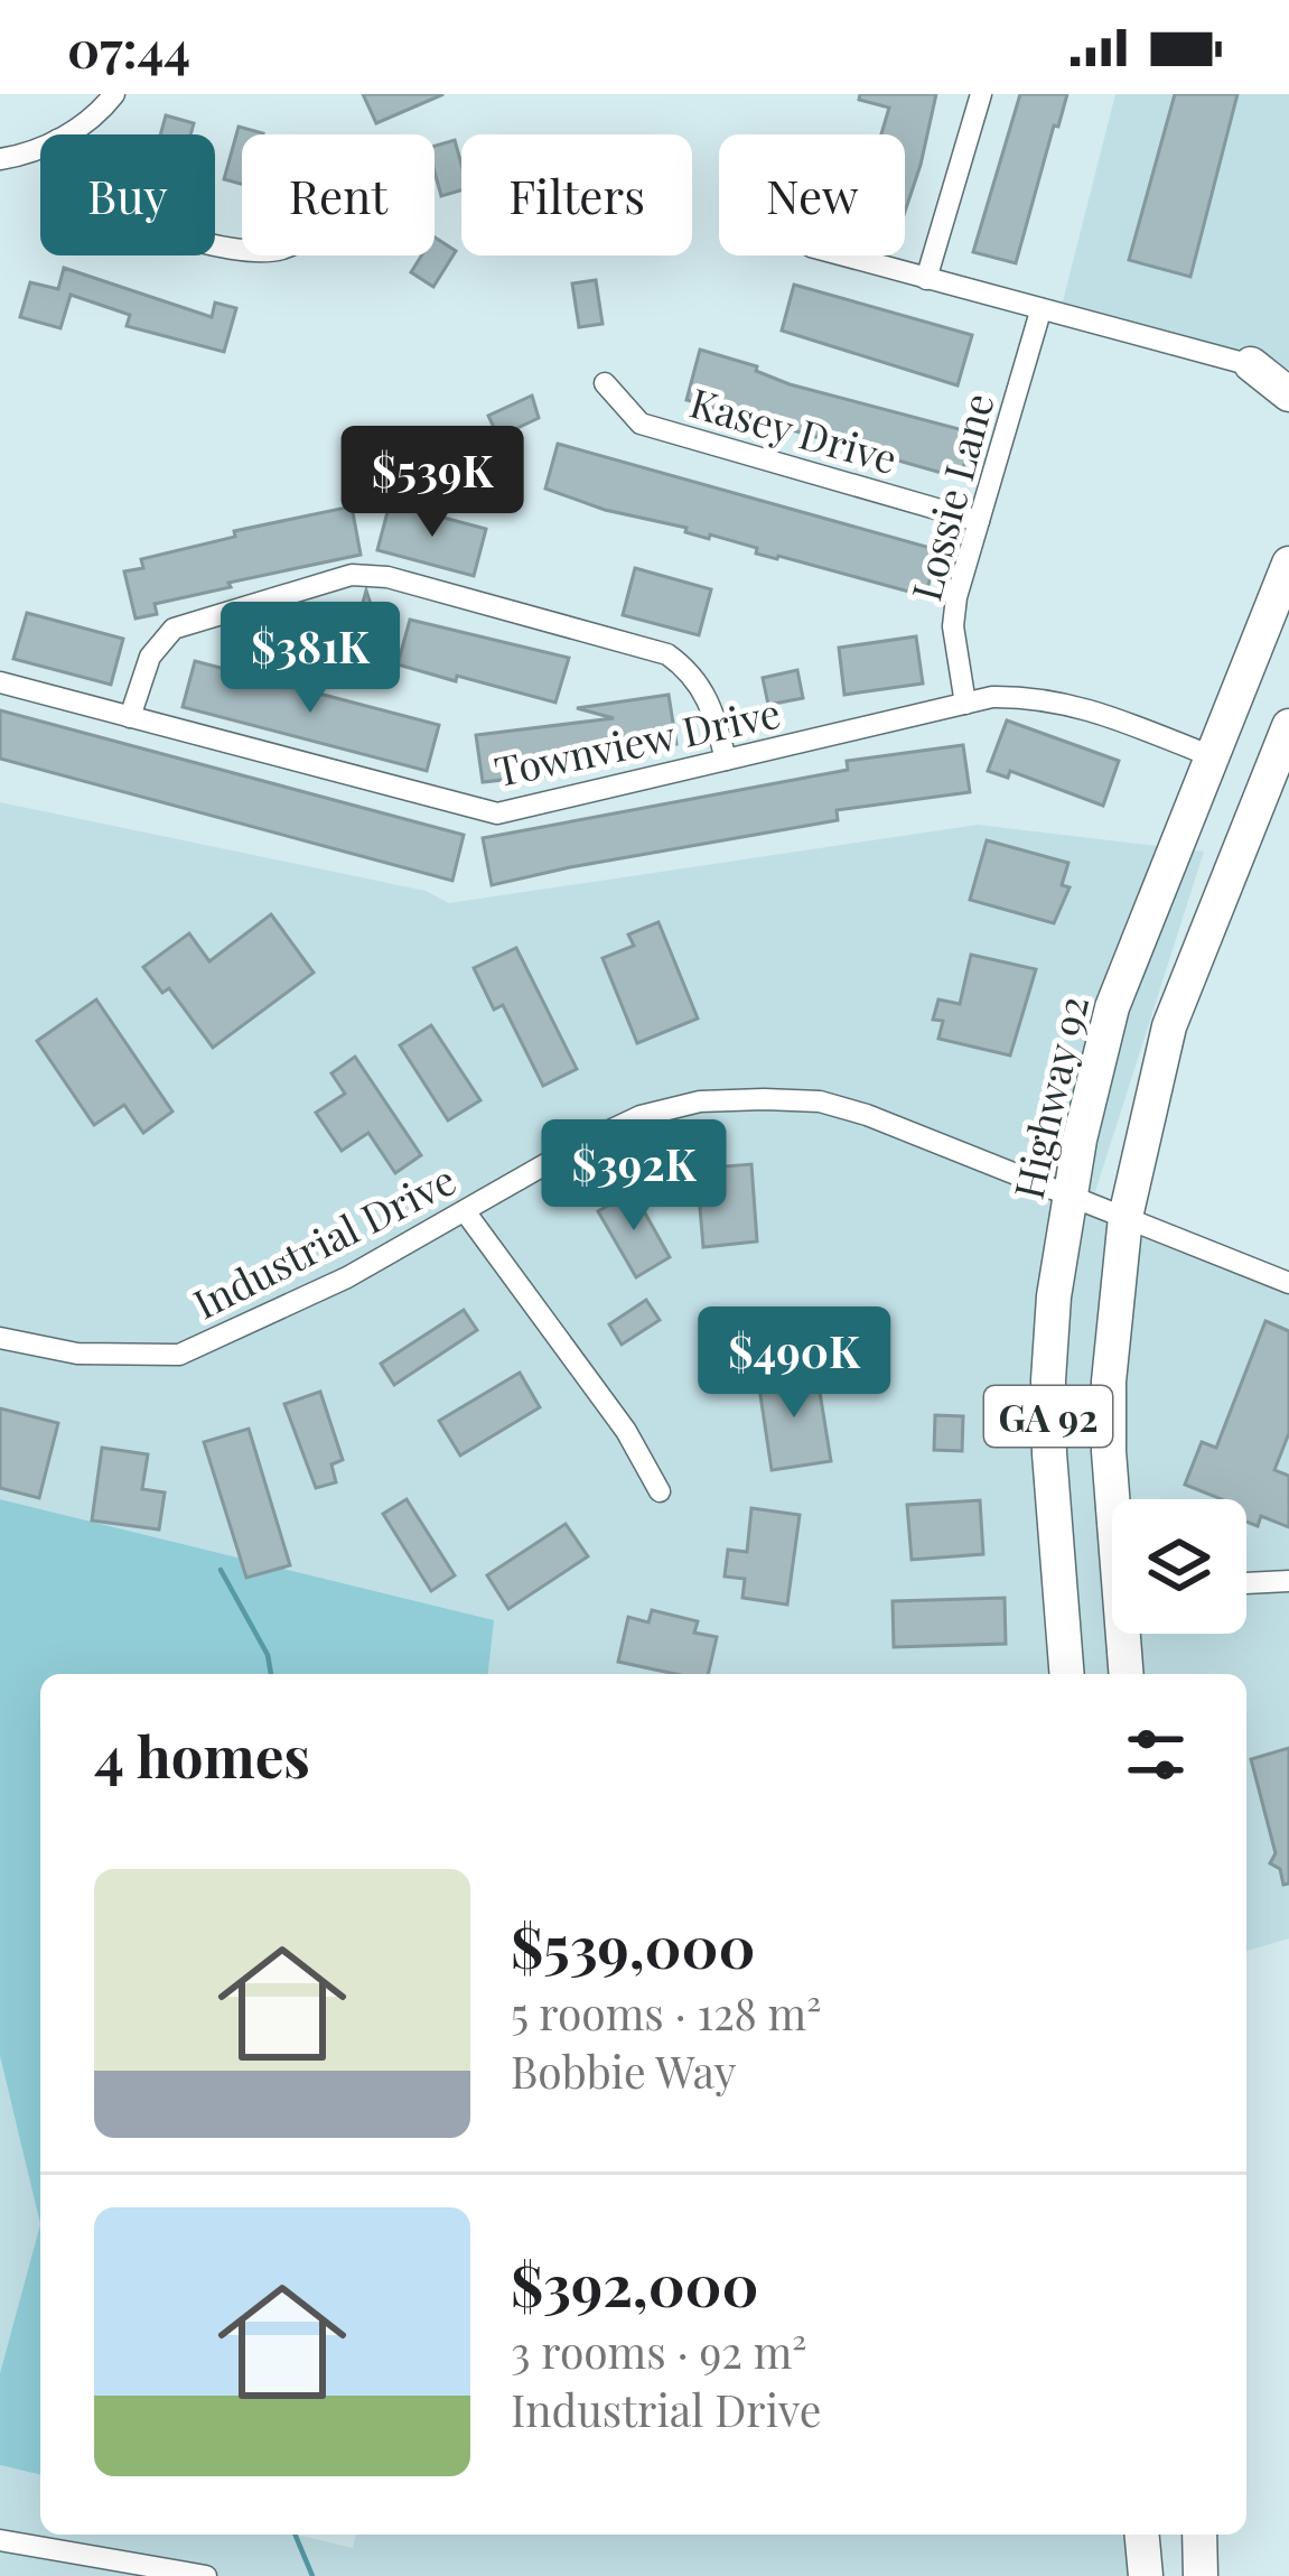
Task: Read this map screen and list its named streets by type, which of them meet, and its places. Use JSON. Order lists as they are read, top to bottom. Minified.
{"streets":{"main road":["Highway 92","GA 92"],"street":["Kasey Drive","Lossie Lane","Townview Drive","Industrial Drive"]},"crossings":[["Kasey Drive","Lossie Lane"],["Lossie Lane","Townview Drive"],["Townview Drive","Highway 92"],["Highway 92","Industrial Drive"],["Industrial Drive","GA 92"]],"page":{"status":"07:44","chip":["Buy","Rent","Filters","New"],"price":["$539K","$381K","$392K","$490K"],"heading":"4 homes","list":[{"name":"$539,000","note":"5 rooms · 128 m² · Bobbie Way"},{"name":"$392,000","note":"3 rooms · 92 m² · Industrial Drive"}]}}
